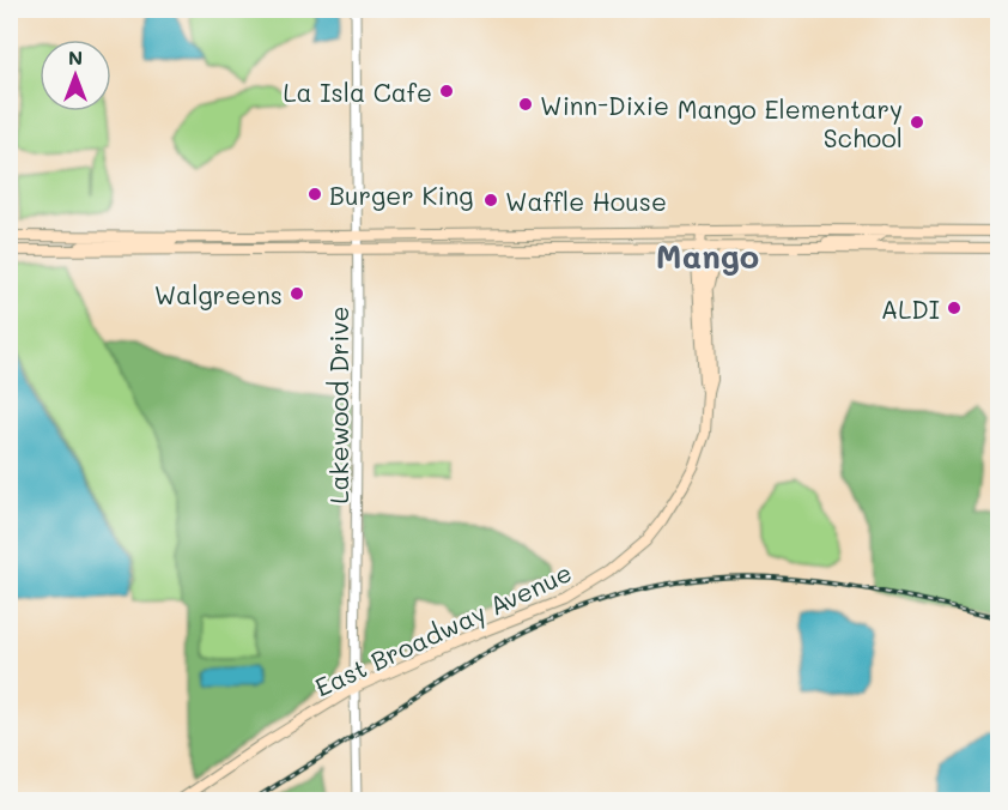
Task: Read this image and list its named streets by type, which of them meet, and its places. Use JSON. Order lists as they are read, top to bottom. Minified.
{"streets":{"main road":["East Broadway Avenue"],"street":["Lakewood Drive"]},"crossings":[["Lakewood Drive","East Broadway Avenue"]],"districts":["Mango"],"places":["La Isla Cafe","Winn-Dixie","Mango Elementary School","Burger King","Waffle House","Walgreens","ALDI"],"north":"top"}
